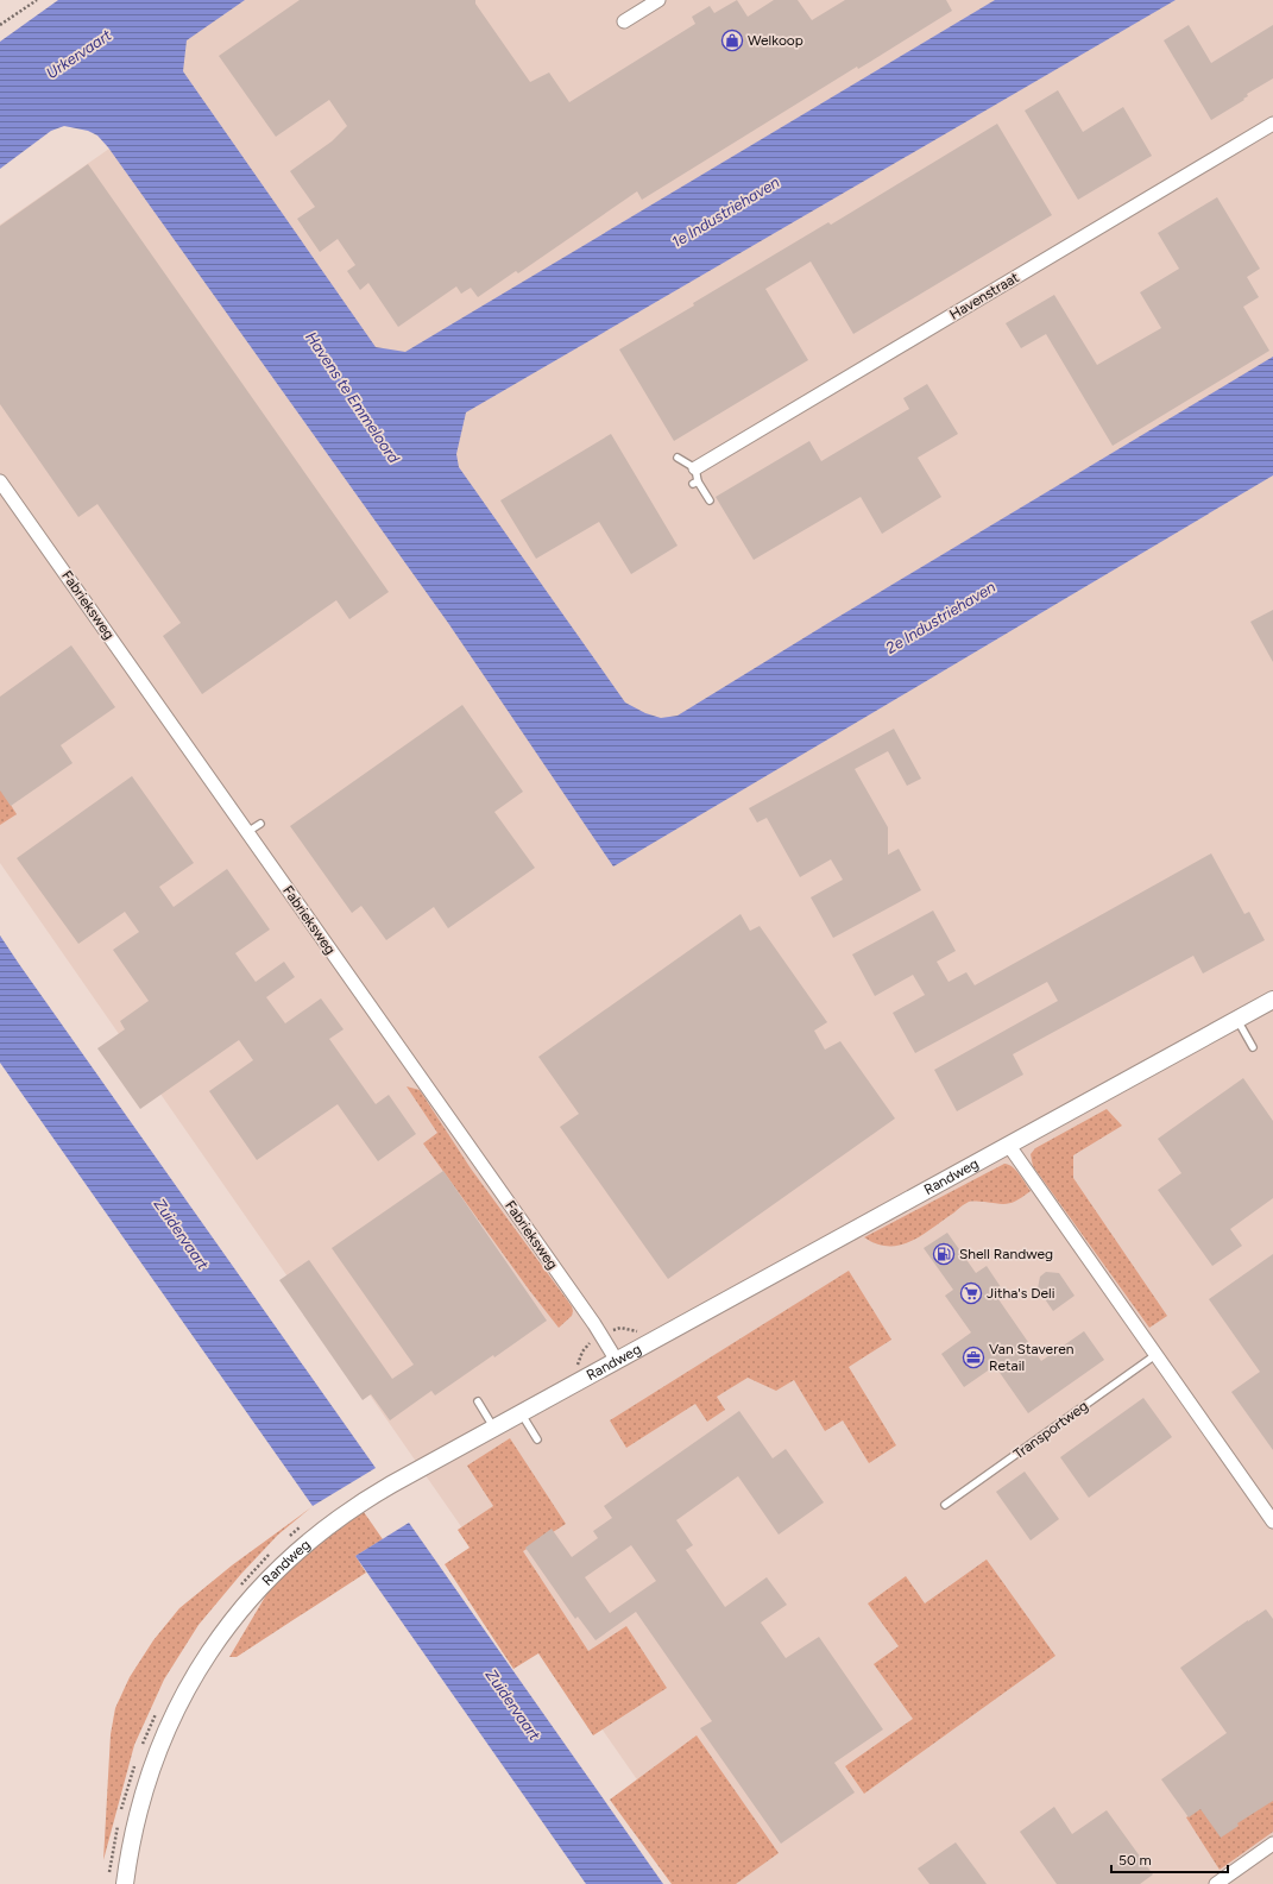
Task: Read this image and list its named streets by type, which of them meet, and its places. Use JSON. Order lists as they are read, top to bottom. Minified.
{"streets":{"street":["Havenstraat","Fabrieksweg","Randweg"],"lane":["Transportweg"]},"crossings":[["Fabrieksweg","Randweg"]],"water":["Urkervaart","1e Industriehaven","Havens te Emmeloord","2e Industriehaven","Zuidervaart"],"places":{"shop":["Welkoop"],"fuel station":["Shell Randweg"],"supermarket":["Jitha's Deli"],"office":["Van Staveren Retail"]},"scale_bar":"50 m"}
